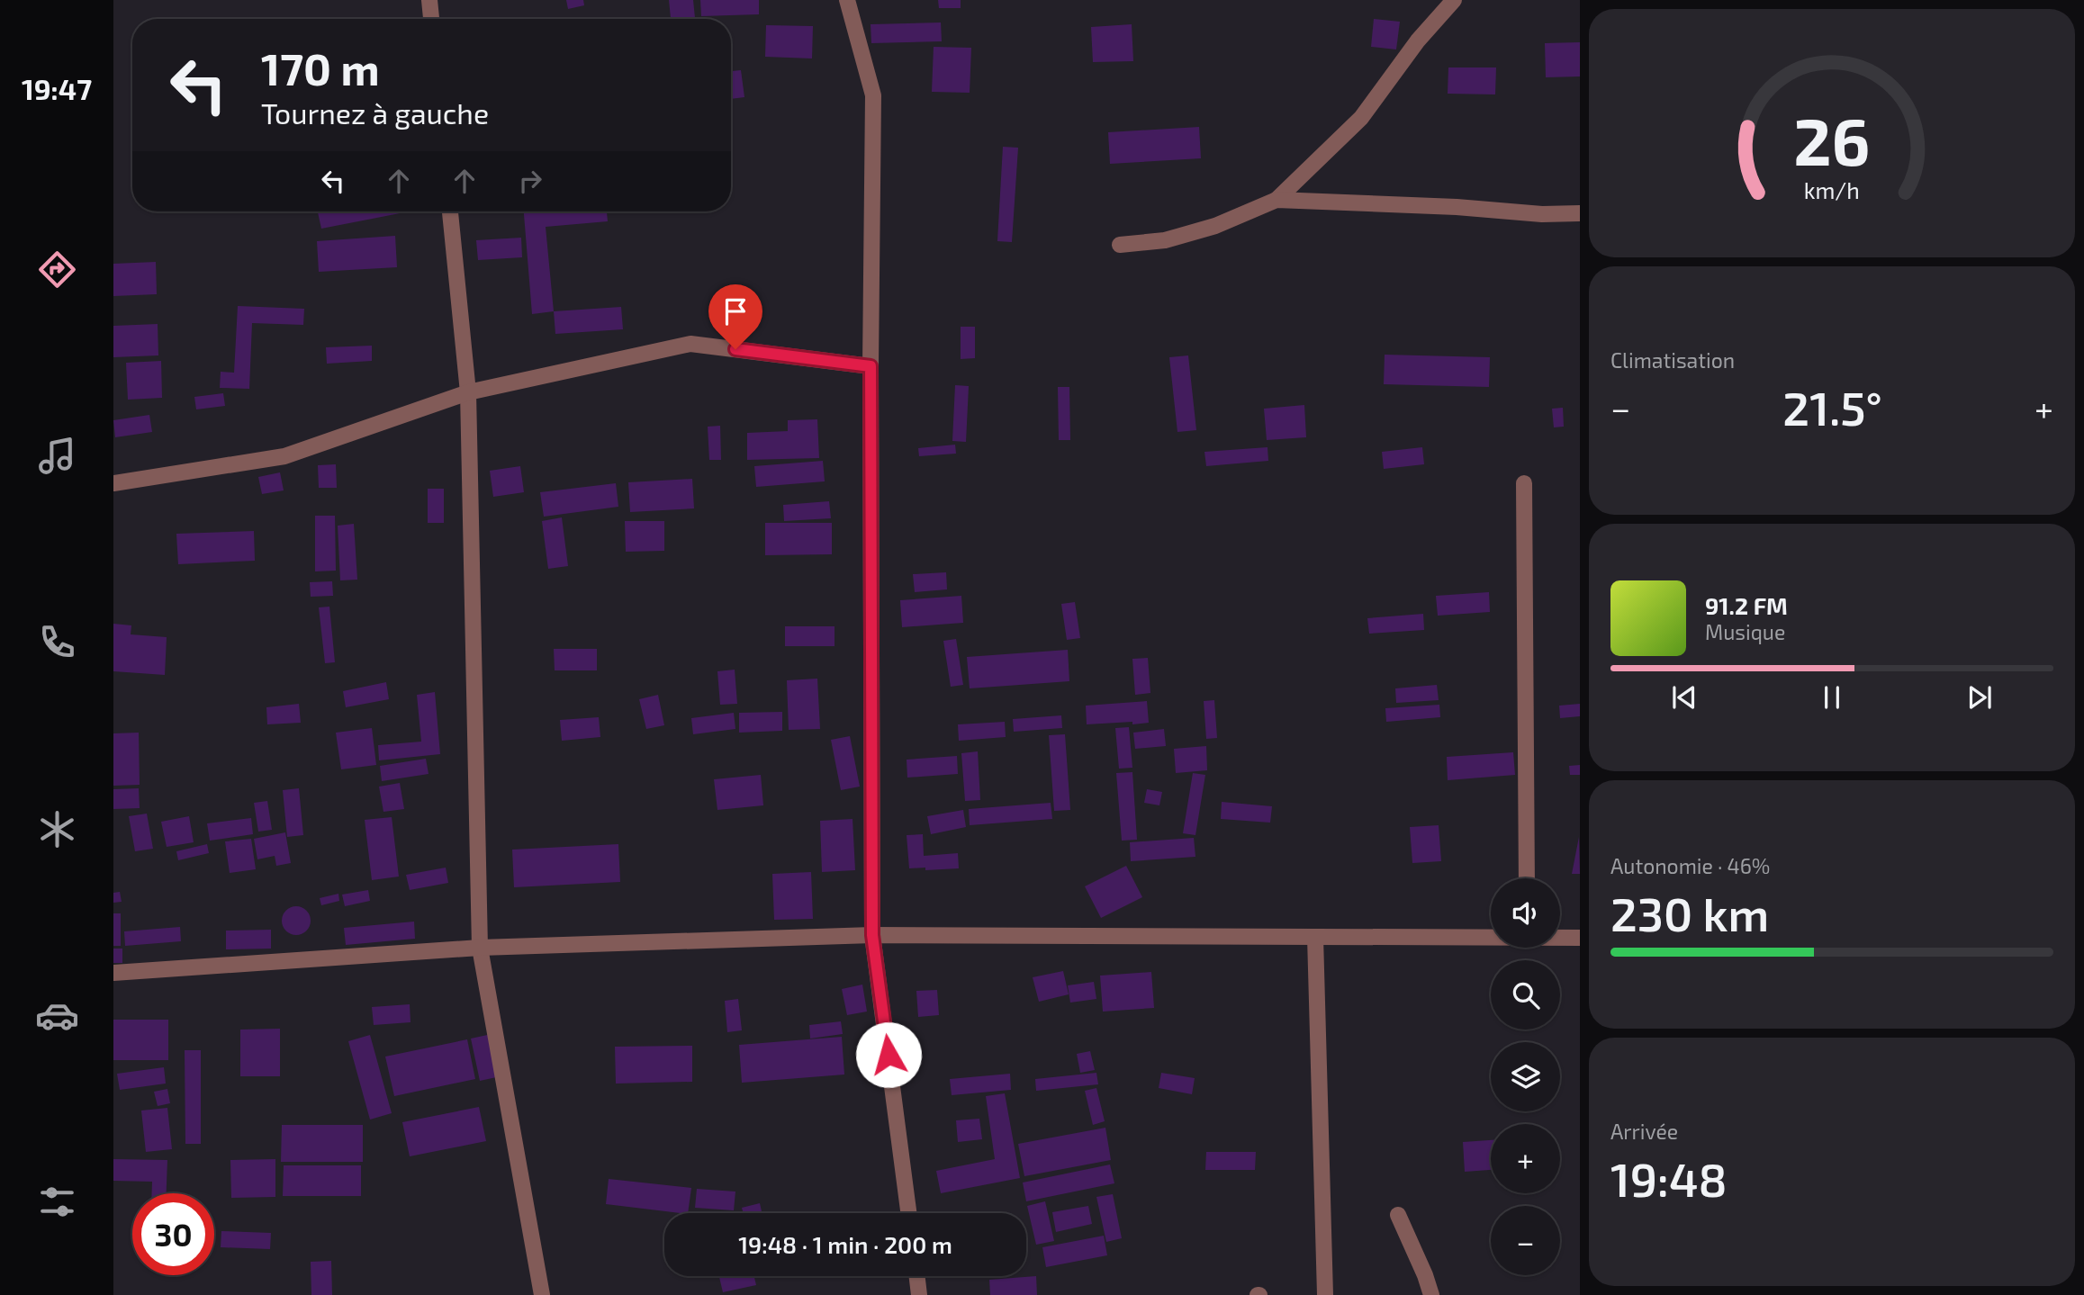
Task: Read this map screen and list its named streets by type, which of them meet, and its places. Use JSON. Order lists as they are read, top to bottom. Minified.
{"page":{"tabs":"19:47","turn":["170 m","Tournez à gauche"],"tile":["Climatisation",["Autonomie · 46%","230 km"],["Arrivée","19:48"]],"heat":["−","21.5°","+"],"song":["91.2 FM","Musique"],"map_buttons":["+","−"],"limit":"30","trip":"19:48 · 1 min · 200 m","gauge":["26","km/h"]}}
